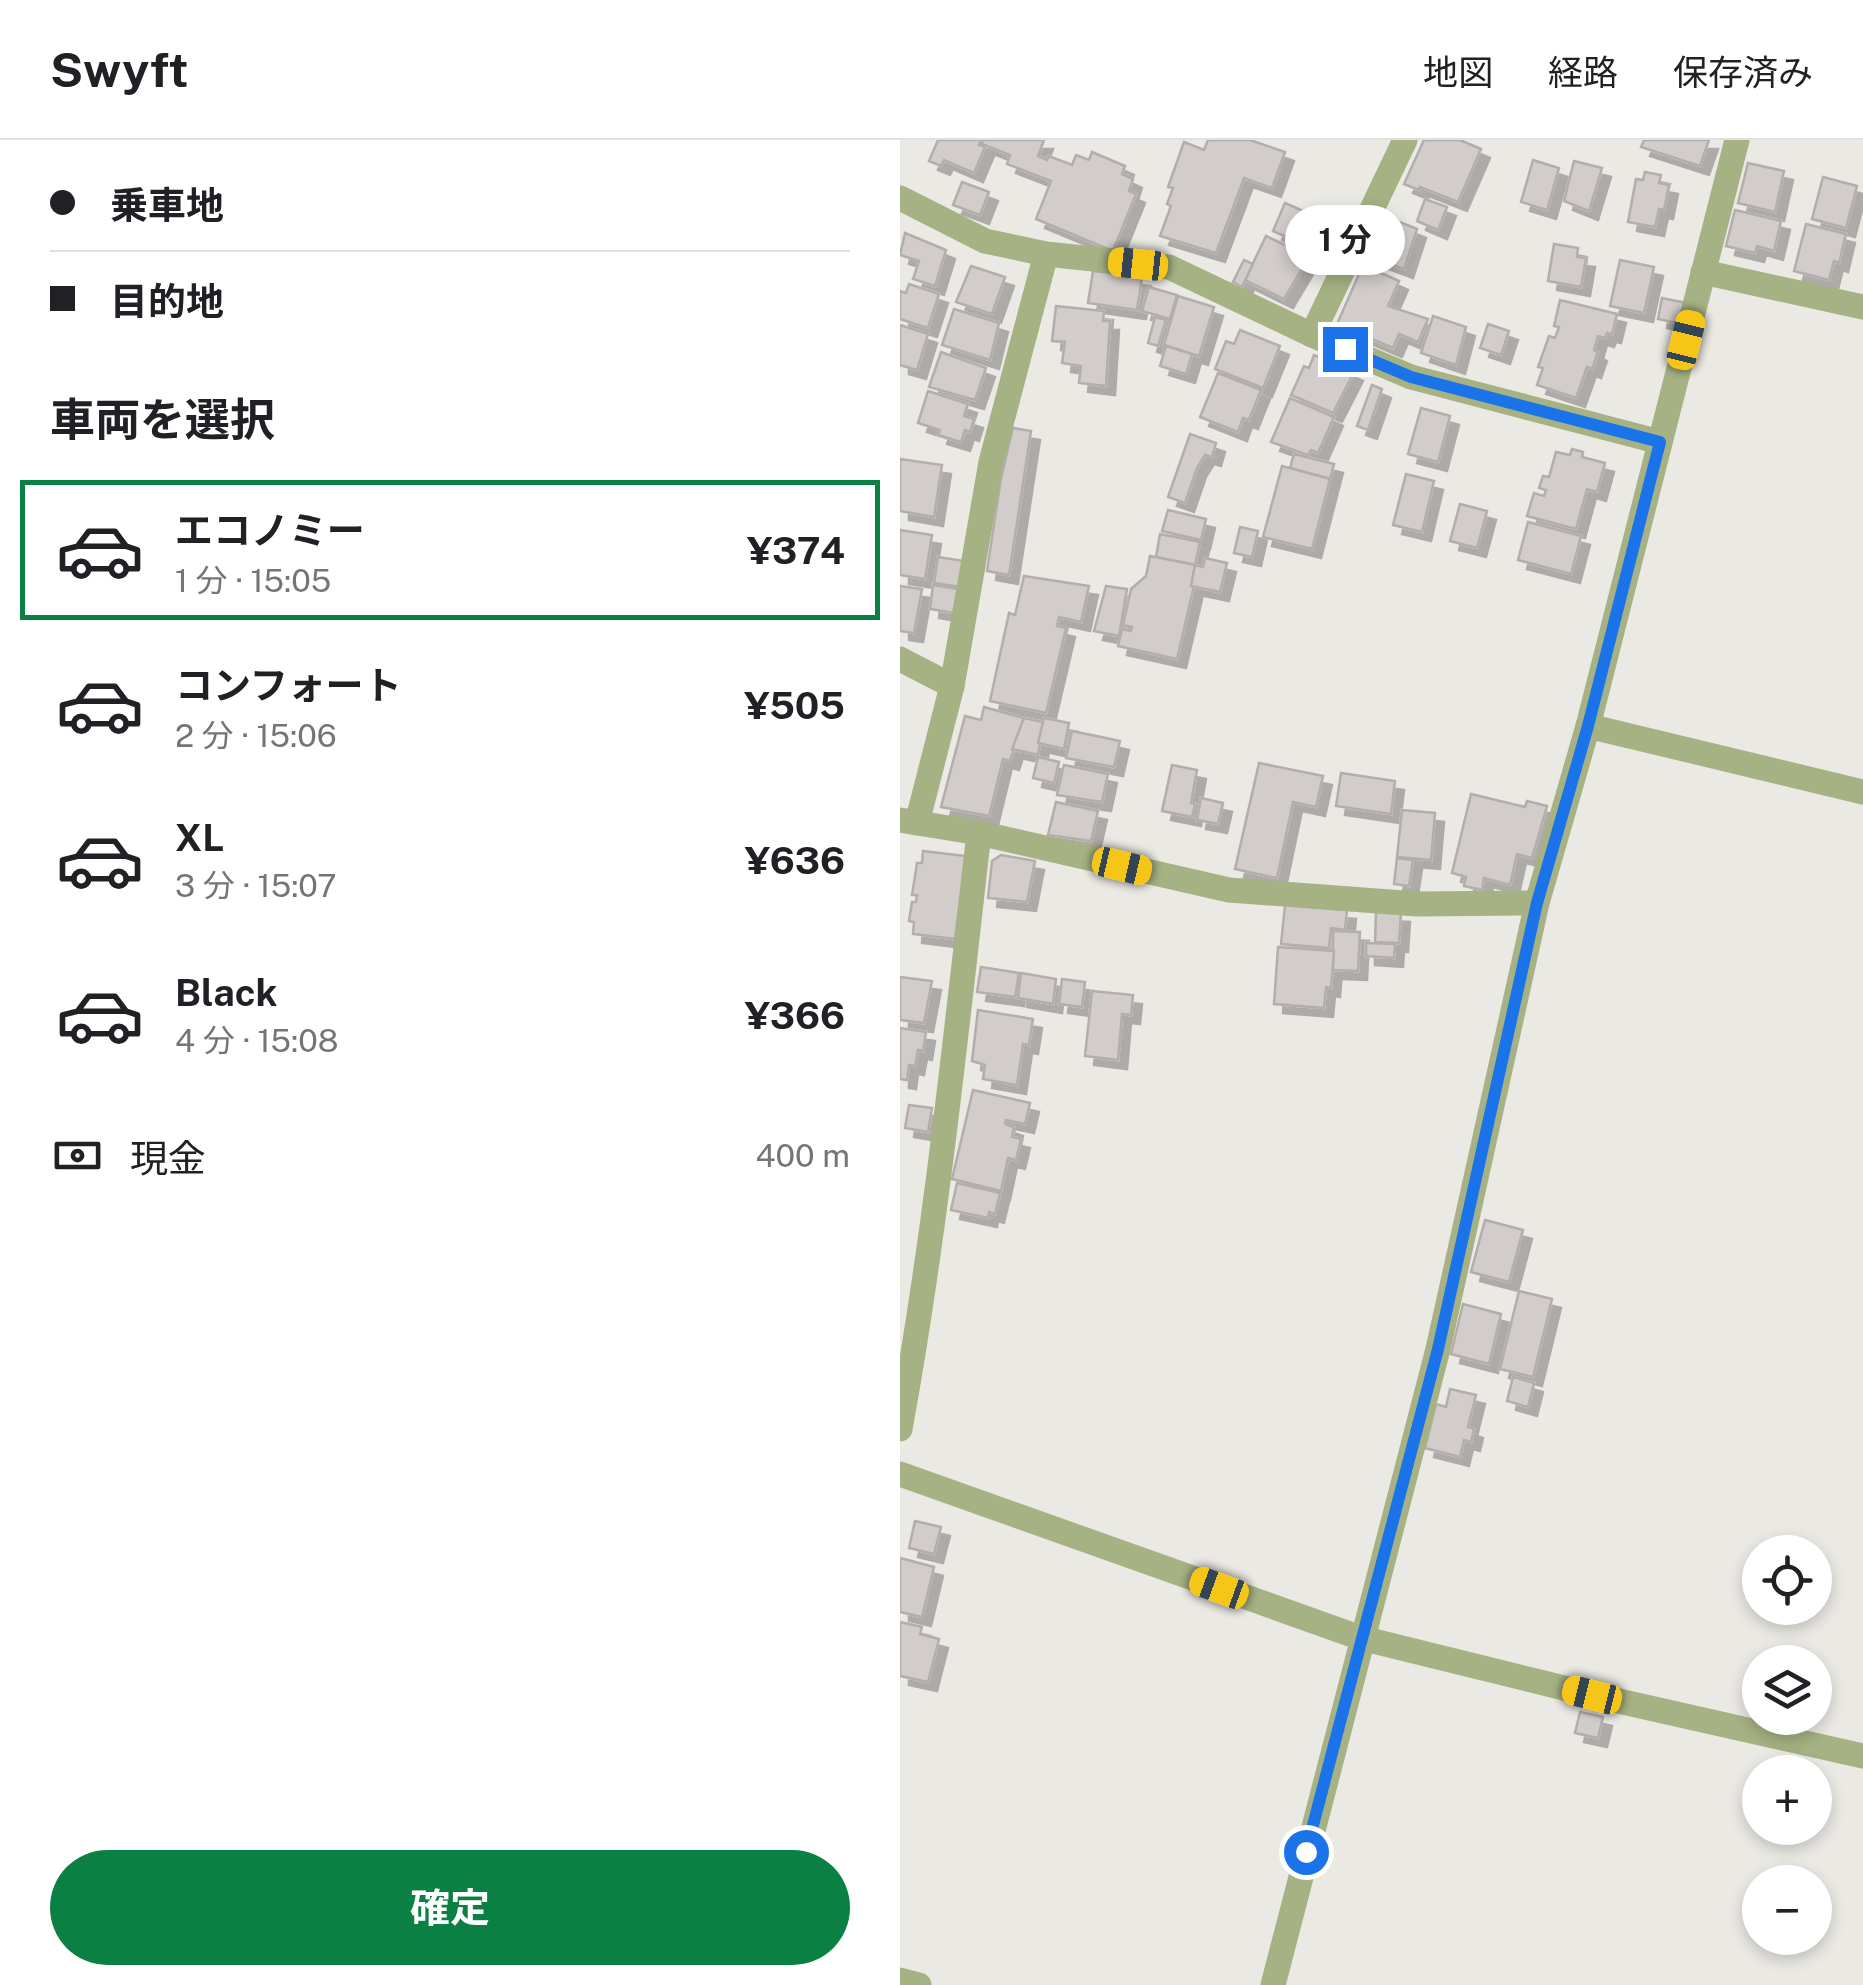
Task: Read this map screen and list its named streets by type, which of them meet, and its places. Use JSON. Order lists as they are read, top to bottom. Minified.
{"page":{"header":"Swyft","nav":["地図","経路","保存済み"],"banner":["乗車地","目的地"],"bubble":"1 分","heading":"車両を選択","list":[{"name":"エコノミー","note":"1 分 · 15:05","value":"¥374"},{"name":"コンフォート","note":"2 分 · 15:06","value":"¥505"},{"name":"XL","note":"3 分 · 15:07","value":"¥636"},{"name":"Black","note":"4 分 · 15:08","value":"¥366"}],"pay":["現金","400 m"],"map_buttons":["+","−"],"buttons":"確定"}}
